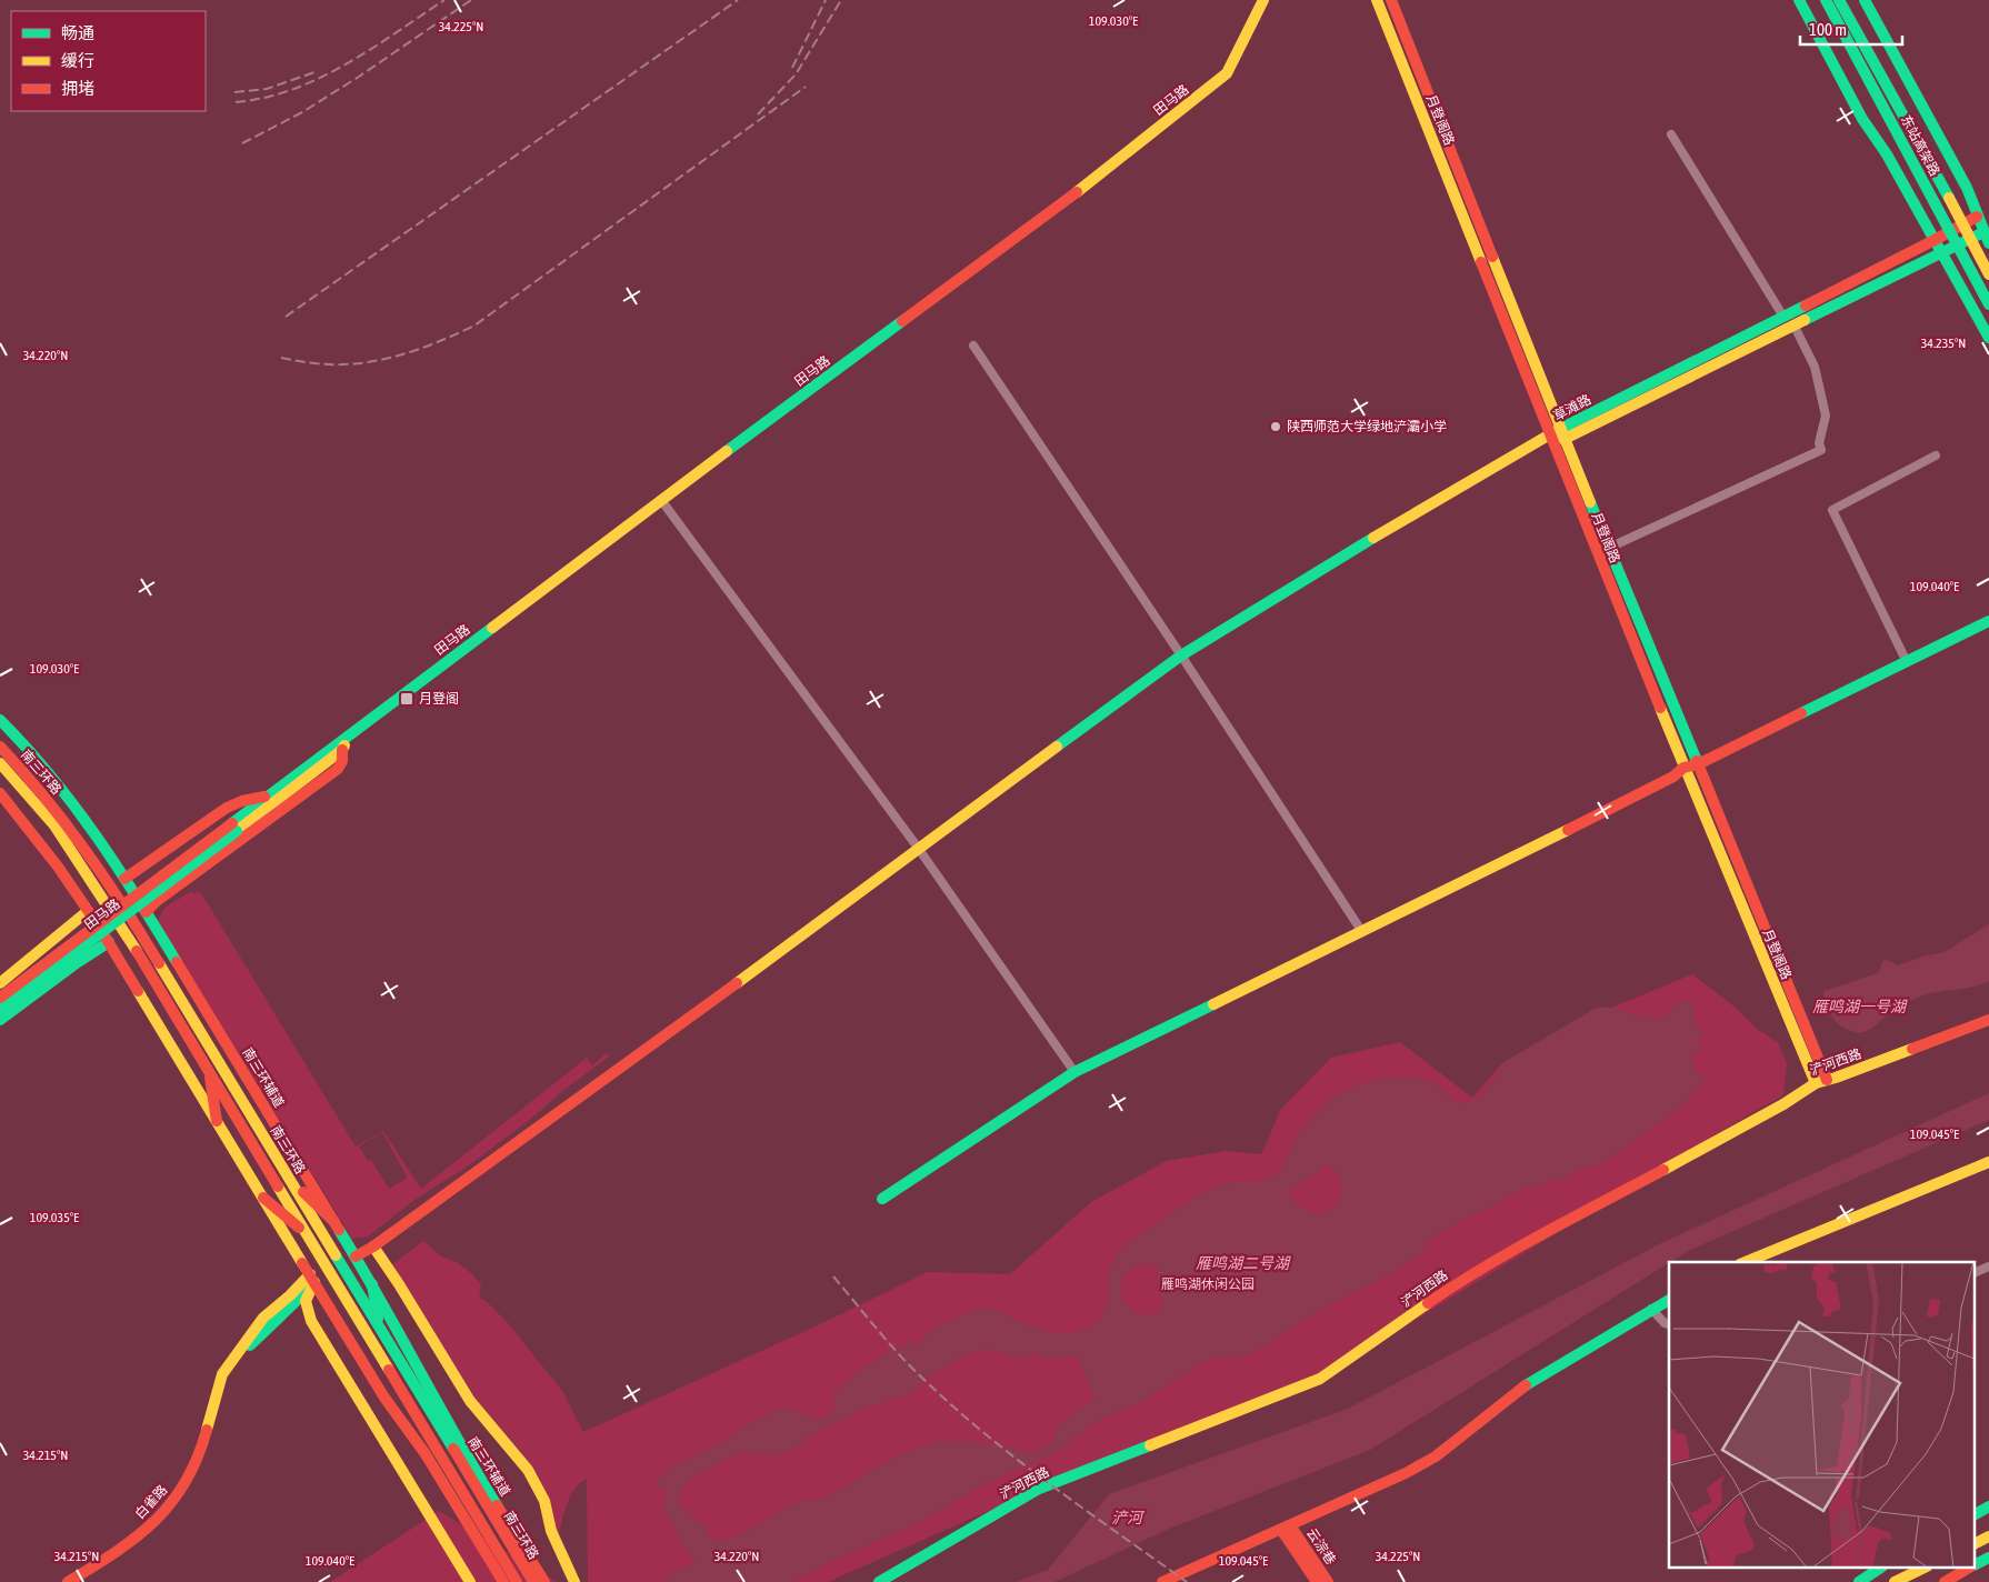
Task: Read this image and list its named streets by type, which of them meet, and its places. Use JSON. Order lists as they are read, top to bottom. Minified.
{"streets":{"main road":["田马路","月登阁路","东站高架路","草滩路","南三环路","浐河西路","南三环辅道","白雀路","云淙巷"]},"crossings":[["月登阁路","草滩路"],["月登阁路","浐河西路"],["南三环路","南三环辅道"]],"water":["雁鸣湖一号湖","雁鸣湖二号湖","浐河"],"parks":["雁鸣湖休闲公园"],"places":{"other":["陕西师范大学绿地浐灞小学"],"transit":["月登阁"]},"legend":["畅通","缓行","拥堵"],"scale_bar":"100 m","coordinates":["109.030°E","34.225°N","34.235°N","34.220°N","109.040°E","109.045°E","109.035°E","34.215°N"]}
